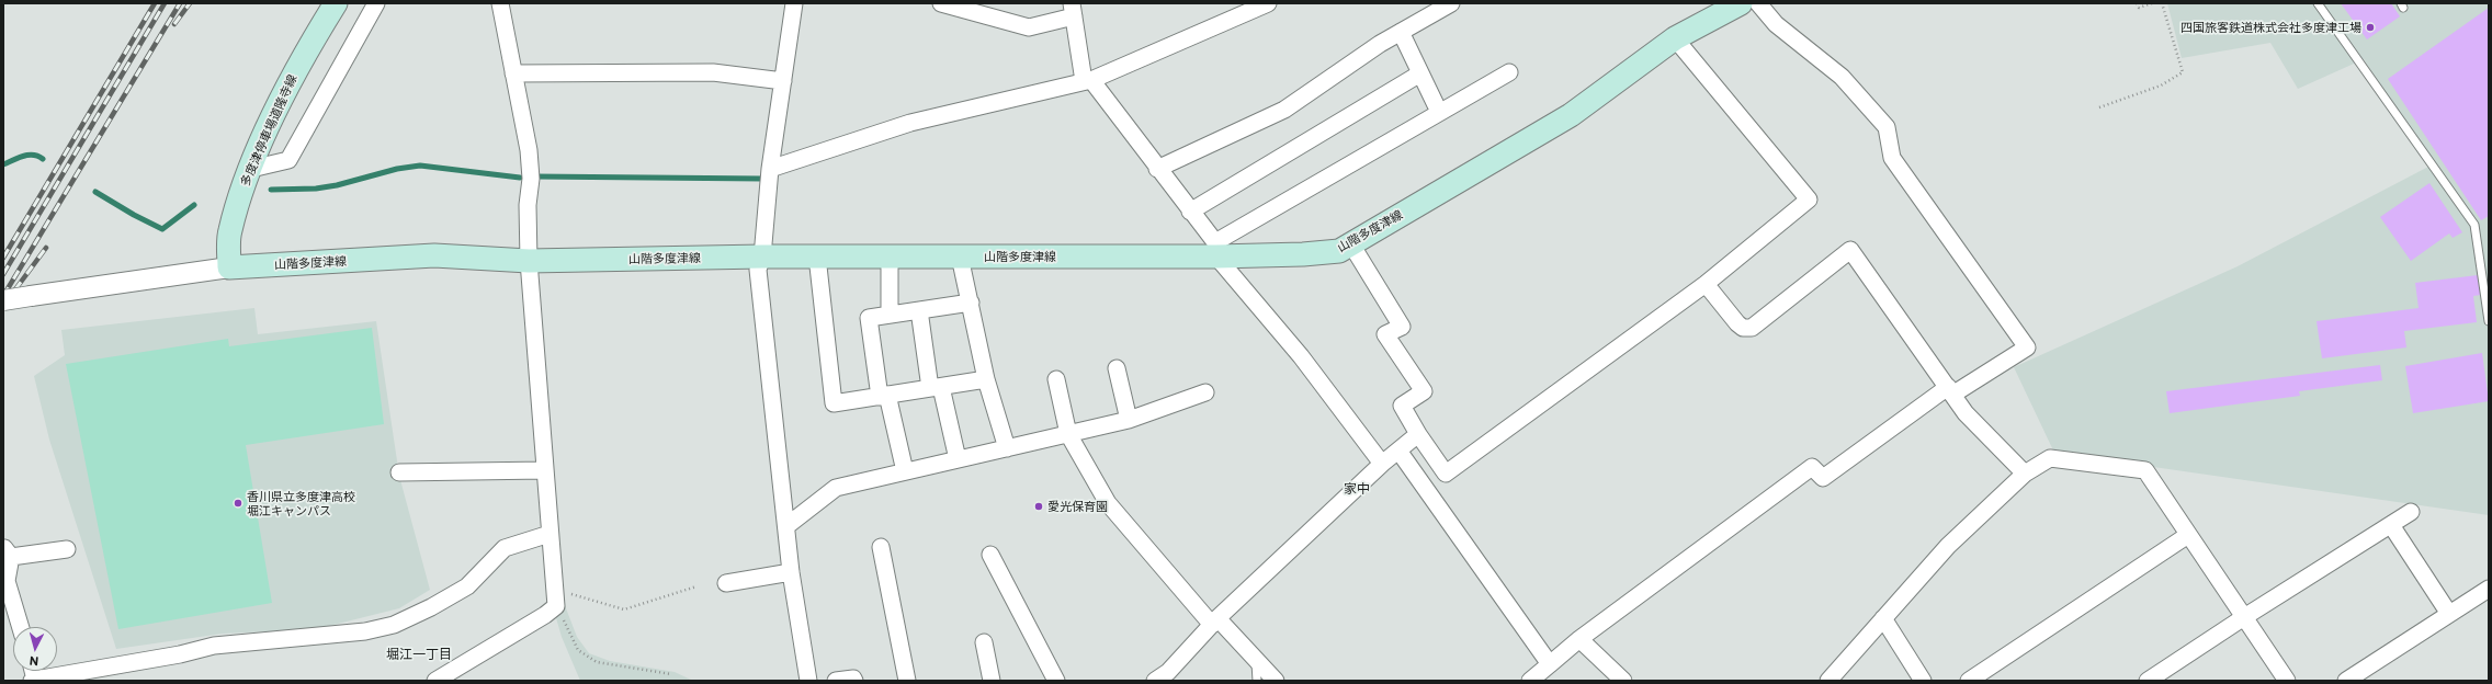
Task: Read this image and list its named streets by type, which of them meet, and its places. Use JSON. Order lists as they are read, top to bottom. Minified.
{"streets":{"main road":["多度津停車場道隆寺線","山階多度津線"]},"crossings":[["多度津停車場道隆寺線","山階多度津線"]],"districts":["家中","堀江一丁目"],"places":["四国旅客鉄道株式会社多度津工場","香川県立多度津高校 堀江キャンパス","愛光保育園"],"north":"bottom"}
